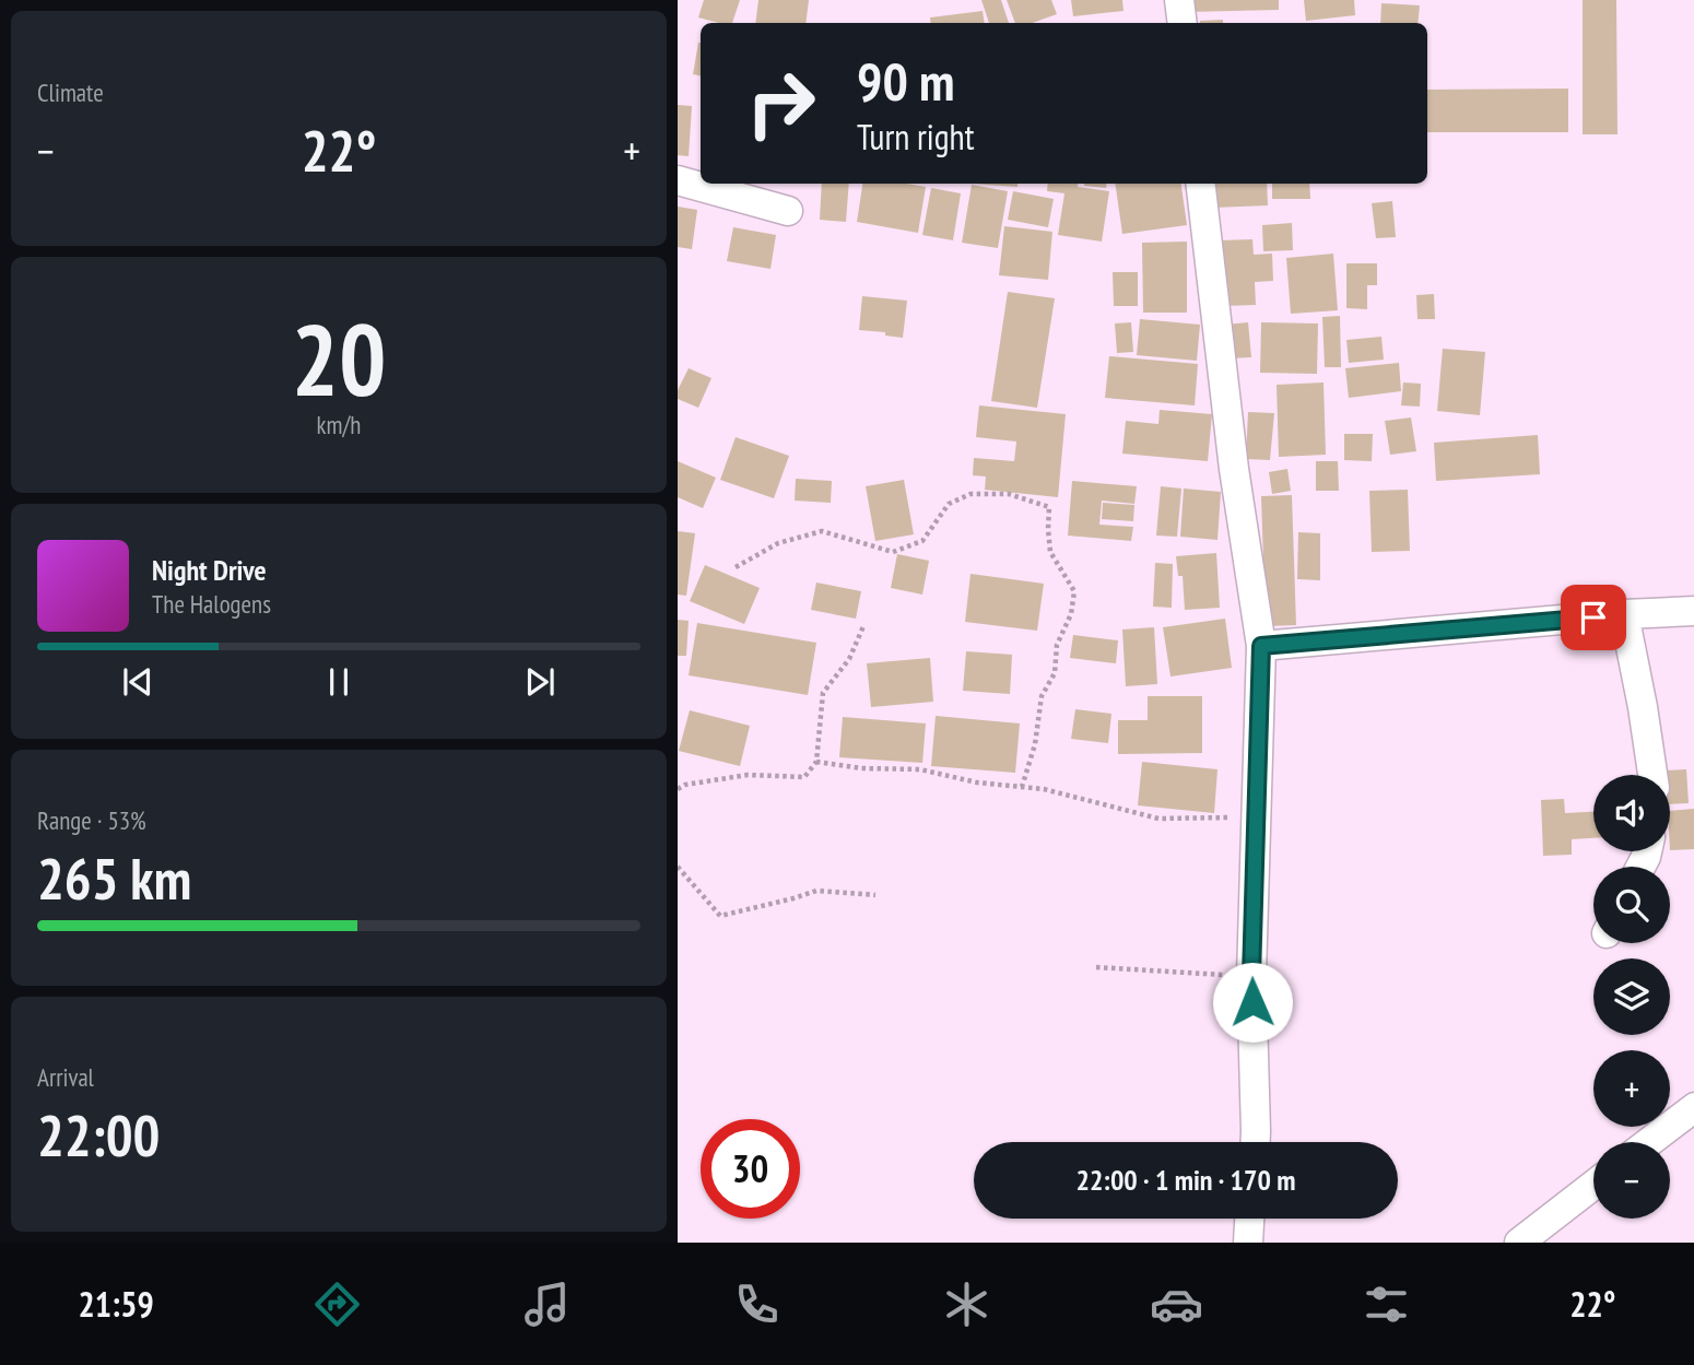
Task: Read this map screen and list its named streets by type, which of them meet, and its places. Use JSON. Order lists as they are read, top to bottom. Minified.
{"page":{"tile":["Climate",["20","km/h"],["Range · 53%","265 km"],["Arrival","22:00"]],"turn":["90 m","Turn right"],"heat":["−","22°","+"],"song":["Night Drive","The Halogens"],"map_buttons":["+","−"],"limit":"30","trip":"22:00 · 1 min · 170 m","tabs":["21:59","22°"]}}
